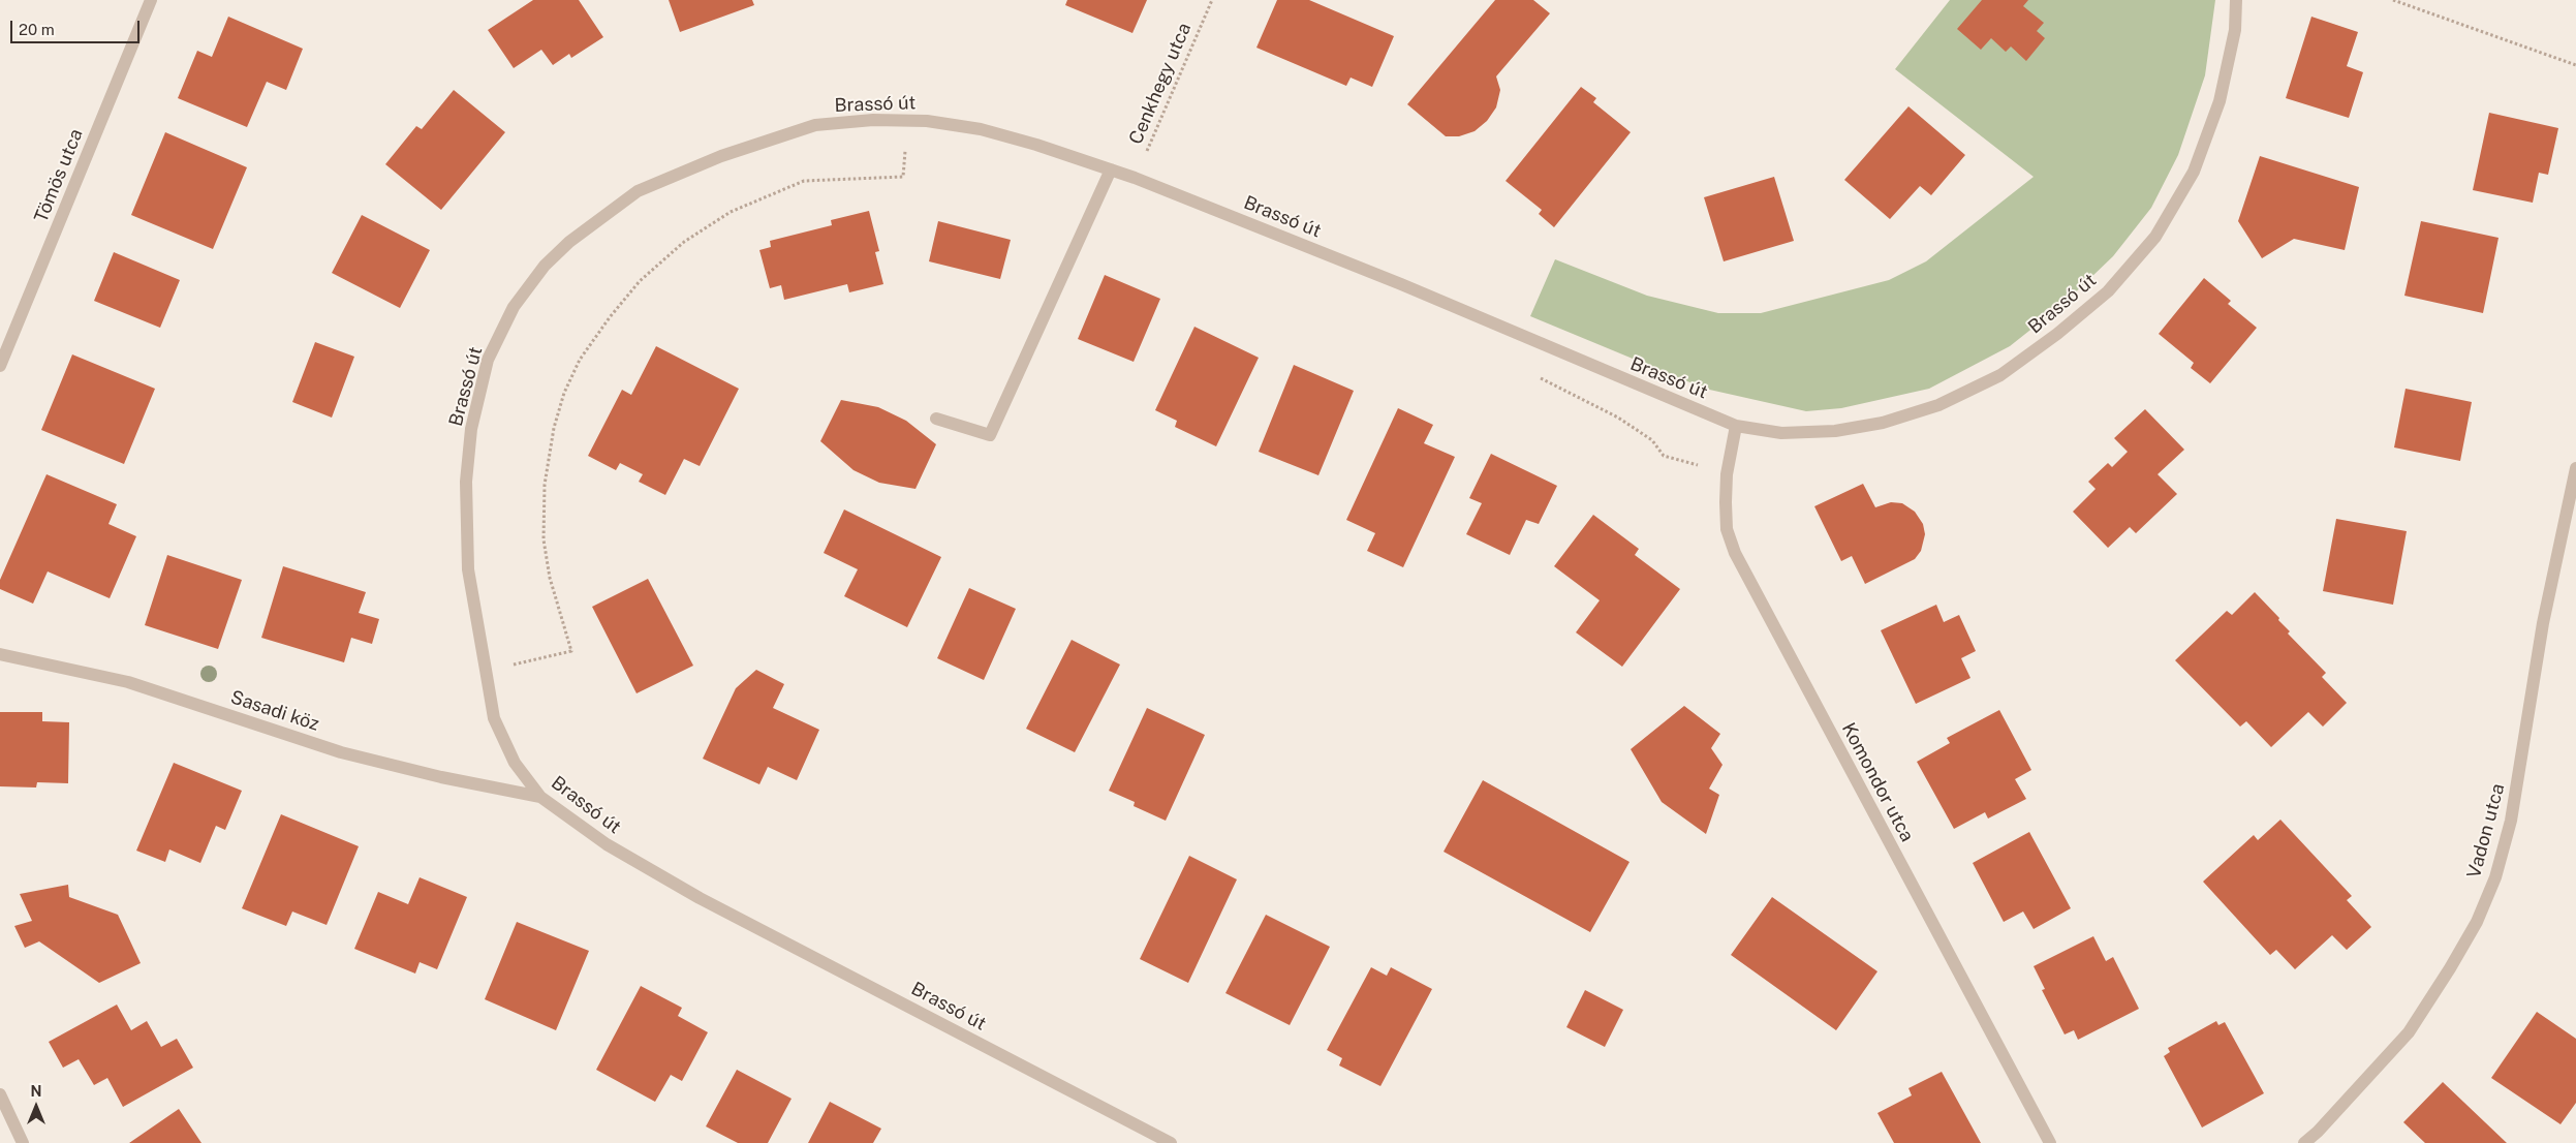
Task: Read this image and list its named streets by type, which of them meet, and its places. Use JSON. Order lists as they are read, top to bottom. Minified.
{"streets":{"street":["Brassó út","Tömös utca","Sasadi köz","Komondor utca","Vadon utca"],"path":["Cenkhegy utca"]},"crossings":[["Cenkhegy utca","Brassó út"],["Brassó út","Sasadi köz"],["Brassó út","Komondor utca"]],"scale_bar":"20 m","north":"top"}
